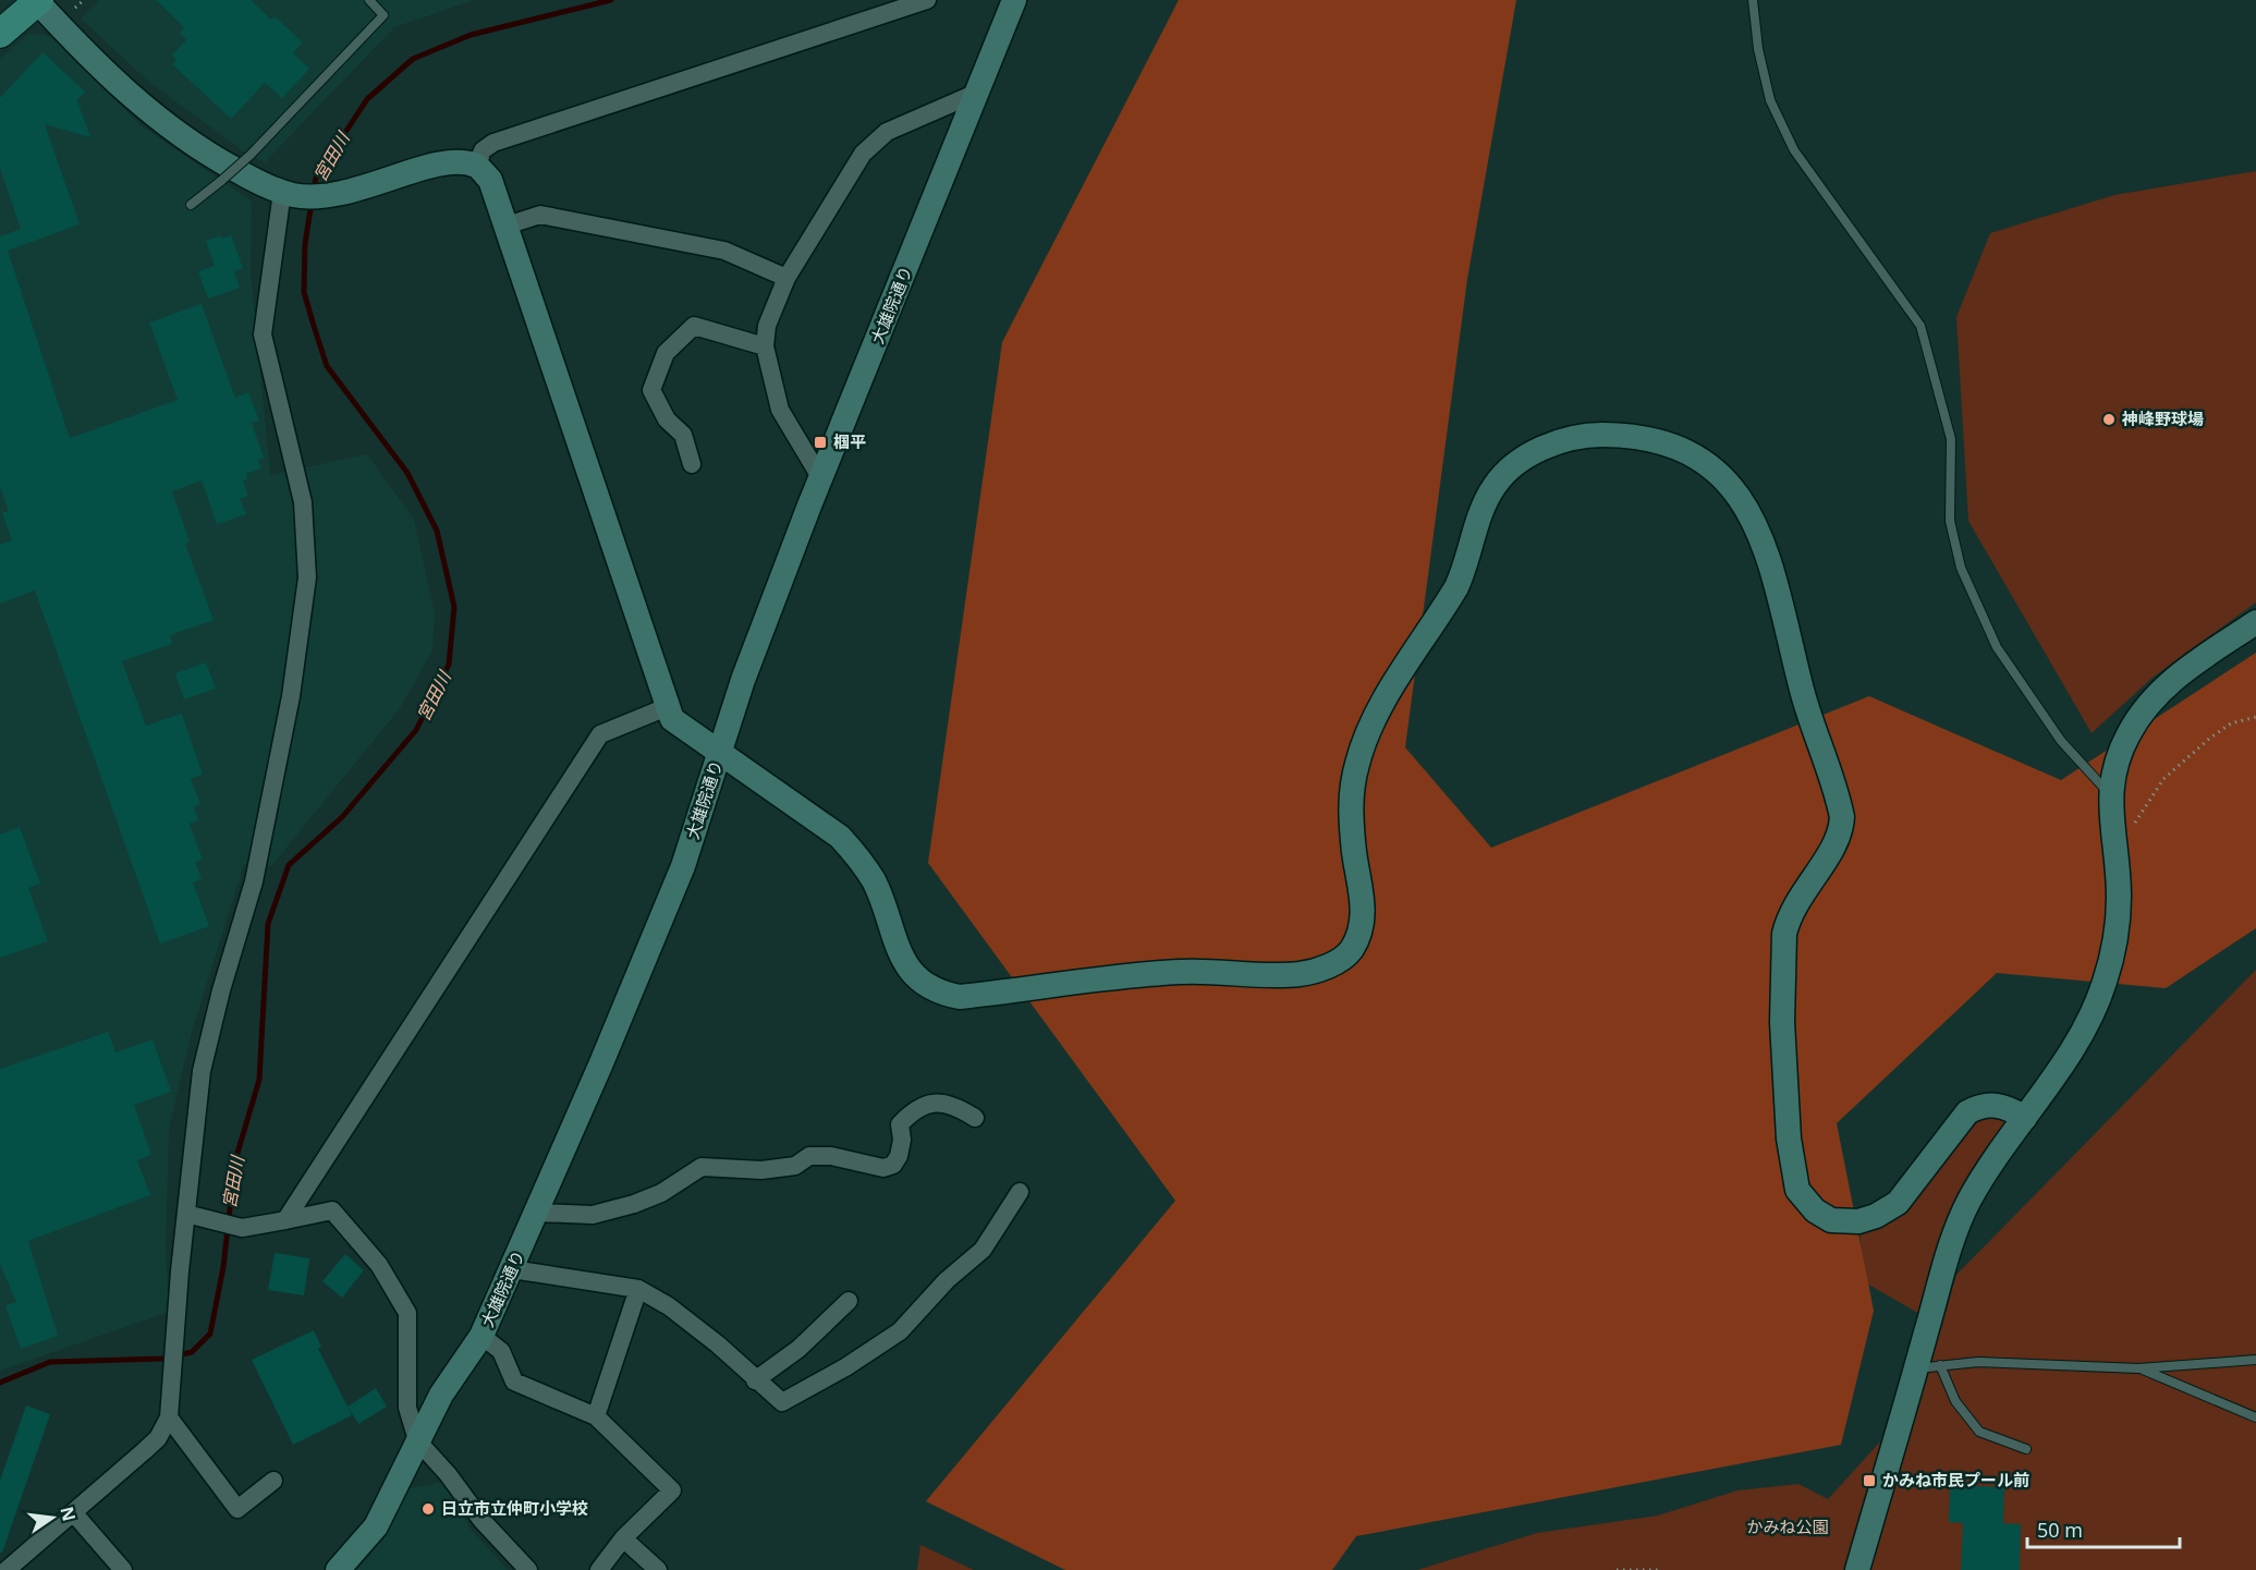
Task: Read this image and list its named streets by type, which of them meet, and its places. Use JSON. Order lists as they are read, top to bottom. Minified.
{"streets":{"street":["大雄院通り"]},"water":["宮田川"],"parks":["かみね公園"],"places":{"other":["神峰野球場","日立市立仲町小学校"],"transit":["椢平","かみね市民プール前"]},"scale_bar":"50 m","north":"right"}
